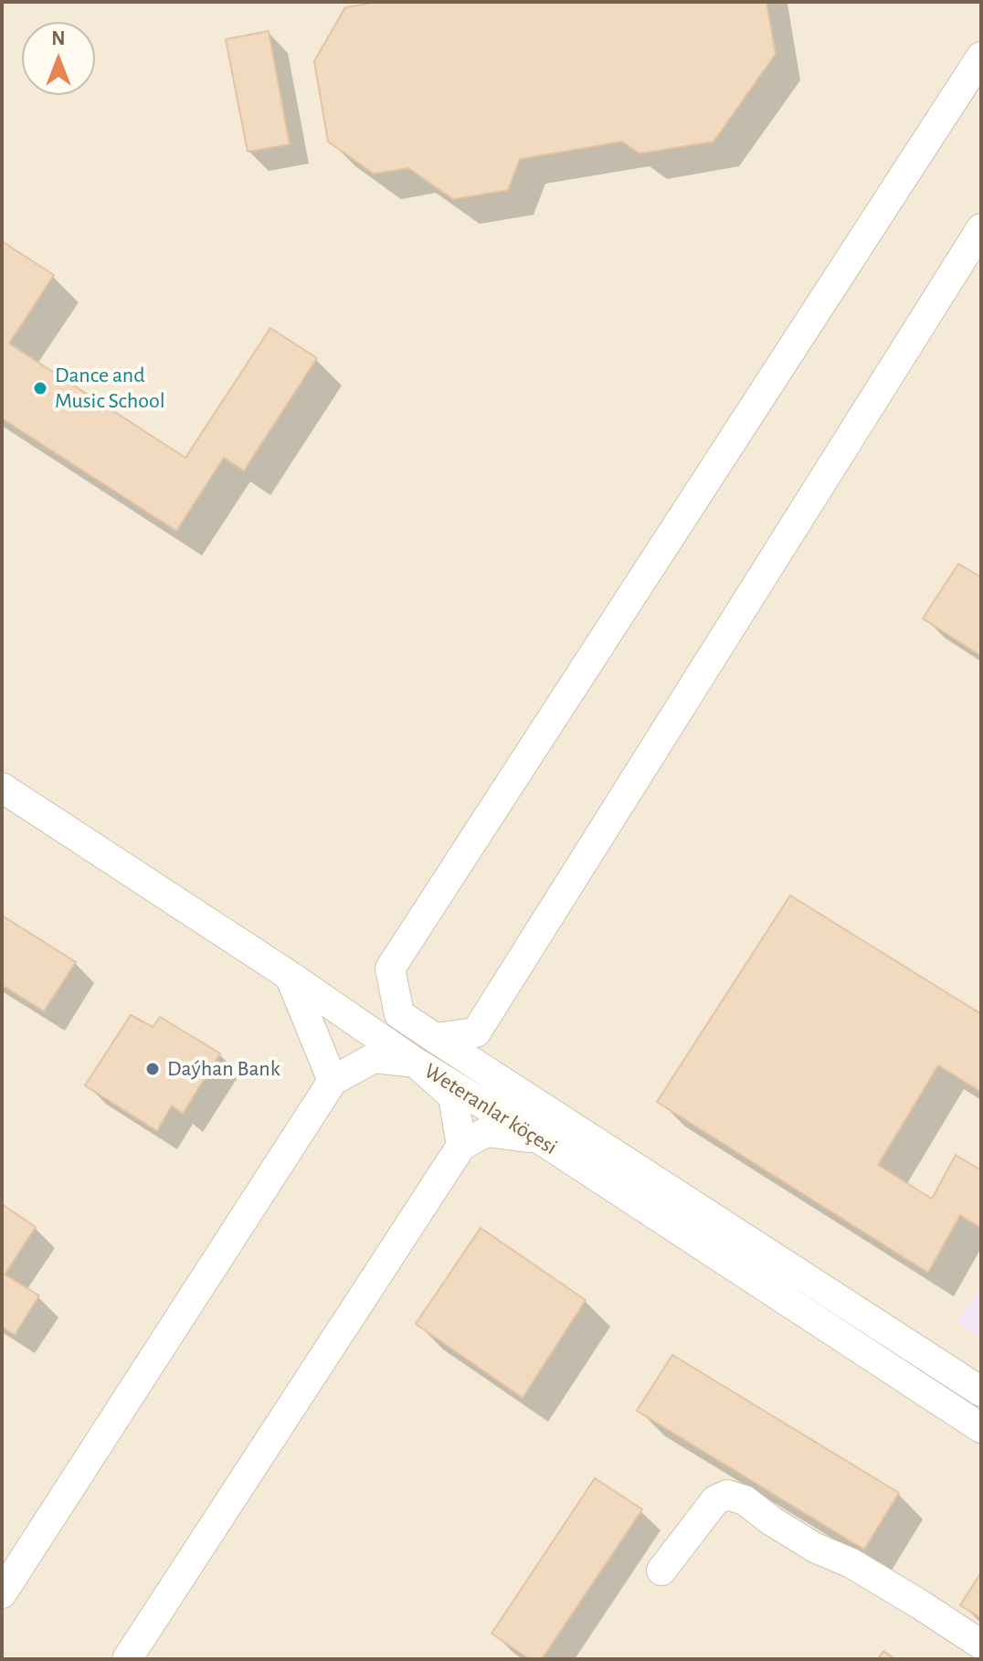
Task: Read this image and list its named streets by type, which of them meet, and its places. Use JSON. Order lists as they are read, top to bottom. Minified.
{"streets":{"street":["Weteranlar köçesi"]},"places":["Dance and Music School","Daýhan Bank"],"north":"top"}
